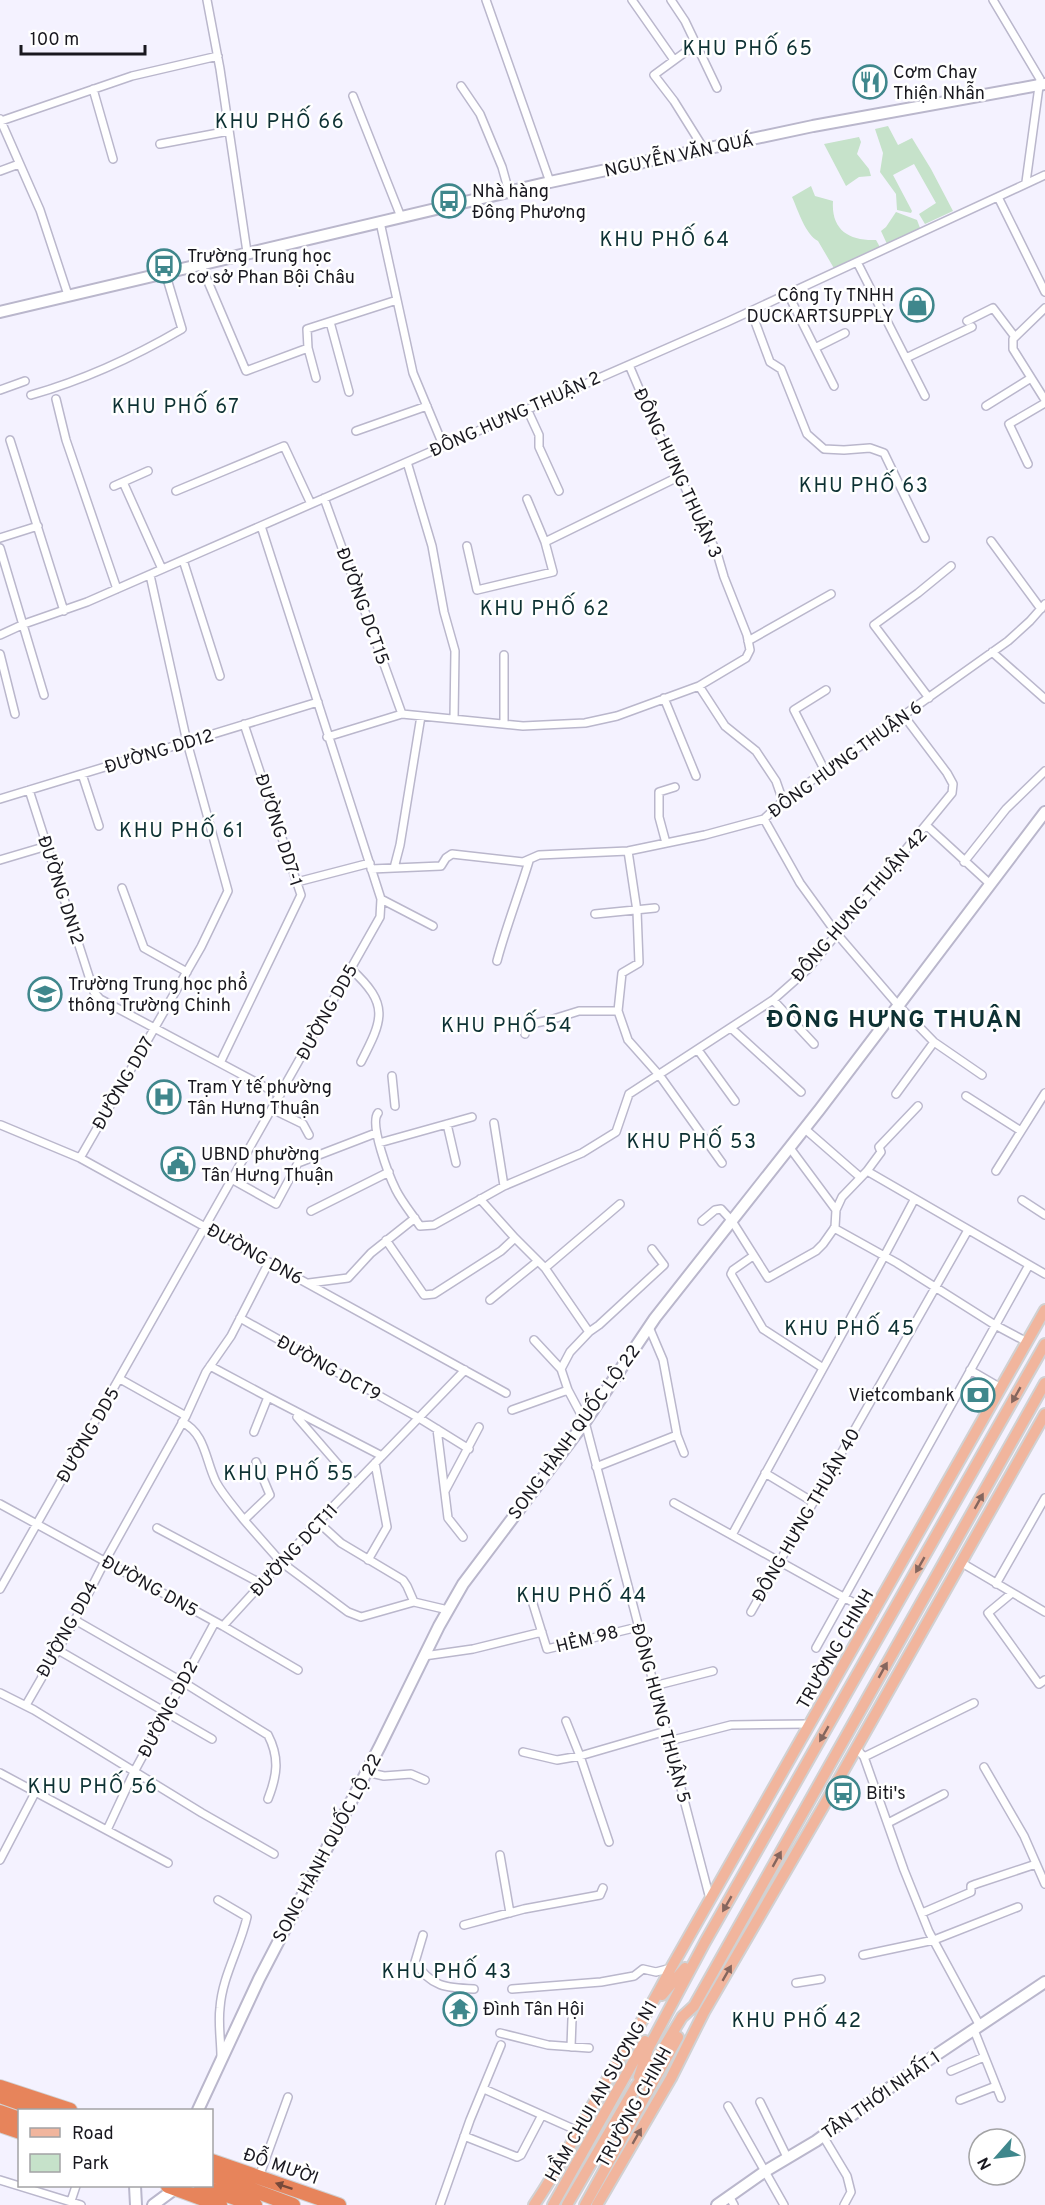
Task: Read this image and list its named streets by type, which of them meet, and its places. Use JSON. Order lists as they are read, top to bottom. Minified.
{"streets":{"highway":["ĐỖ MƯỜI"],"main road":["TRƯỜNG CHINH","HẦM CHUI AN SƯƠNG N1"],"street":["NGUYỄN VĂN QUÁ","ĐÔNG HƯNG THUẬN 2","ĐÔNG HƯNG THUẬN 3","ĐƯỜNG DCT15","ĐƯỜNG DD12","ĐÔNG HƯNG THUẬN 6","ĐƯỜNG DD7-1","ĐƯỜNG DN12","ĐÔNG HƯNG THUẬN 42","ĐƯỜNG DD5","ĐƯỜNG DD7","ĐƯỜNG DN6","ĐƯỜNG DCT9","SONG HÀNH QUỐC LỘ 22","ĐÔNG HƯNG THUẬN 40","ĐƯỜNG DCT11","ĐƯỜNG DN5","ĐƯỜNG DD4","HẺM 98","ĐƯỜNG DD2","ĐÔNG HƯNG THUẬN 5","TÂN THỚI NHẤT 1"]},"crossings":[["ĐÔNG HƯNG THUẬN 2","ĐÔNG HƯNG THUẬN 3"],["ĐÔNG HƯNG THUẬN 2","ĐƯỜNG DCT15"],["ĐÔNG HƯNG THUẬN 2","ĐƯỜNG DD7"],["ĐƯỜNG DD12","ĐƯỜNG DD7-1"],["ĐƯỜNG DD12","ĐƯỜNG DN12"],["ĐƯỜNG DD12","ĐƯỜNG DD7"],["ĐÔNG HƯNG THUẬN 6","ĐƯỜNG DD7-1"],["ĐÔNG HƯNG THUẬN 6","ĐÔNG HƯNG THUẬN 42"],["ĐƯỜNG DD7-1","ĐƯỜNG DN12"],["ĐƯỜNG DN12","ĐƯỜNG DD5"],["ĐƯỜNG DN12","ĐƯỜNG DD7"],["ĐƯỜNG DD5","ĐƯỜNG DN6"],["ĐƯỜNG DD5","ĐƯỜNG DN5"],["ĐƯỜNG DD7","ĐƯỜNG DN6"],["ĐƯỜNG DN6","ĐƯỜNG DCT11"],["ĐƯỜNG DCT9","ĐƯỜNG DCT11"],["SONG HÀNH QUỐC LỘ 22","ĐÔNG HƯNG THUẬN 5"],["ĐƯỜNG DCT11","ĐƯỜNG DN5"],["ĐƯỜNG DN5","ĐƯỜNG DD4"],["ĐƯỜNG DN5","ĐƯỜNG DD2"],["HẺM 98","ĐÔNG HƯNG THUẬN 5"],["TRƯỜNG CHINH","ĐÔNG HƯNG THUẬN 5"],["TRƯỜNG CHINH","HẦM CHUI AN SƯƠNG N1"]],"districts":["KHU PHỐ 65","KHU PHỐ 66","KHU PHỐ 64","KHU PHỐ 67","KHU PHỐ 63","KHU PHỐ 62","KHU PHỐ 61","ĐÔNG HƯNG THUẬN","KHU PHỐ 54","KHU PHỐ 53","KHU PHỐ 45","KHU PHỐ 55","KHU PHỐ 44","KHU PHỐ 56","KHU PHỐ 43","KHU PHỐ 42"],"places":{"restaurant":["Cơm Chay Thiện Nhẫn"],"bus stop":["Nhà hàng Đông Phương","Trường Trung học cơ sở Phan Bội Châu","Biti's"],"shop":["Công Ty TNHH DUCKARTSUPPLY"],"school or university":["Trường Trung học phổ thông Trường Chinh"],"hospital":["Trạm Y tế phường Tân Hưng Thuận"],"public building":["UBND phường Tân Hưng Thuận"],"bank":["Vietcombank"],"temple":["Đình Tân Hội"]},"legend":["Road","Park"],"scale_bar":"100 m","north":"bottom left"}
